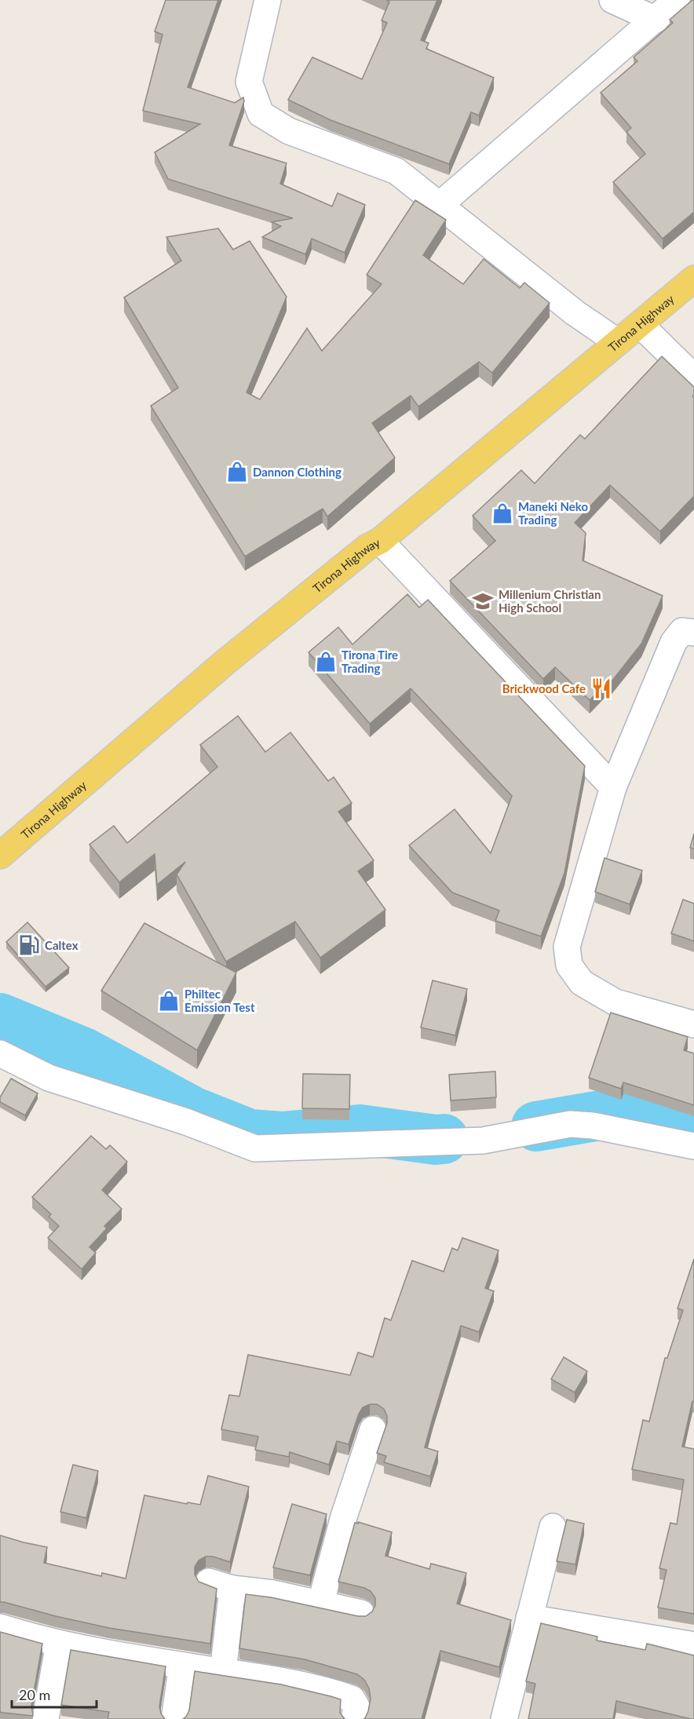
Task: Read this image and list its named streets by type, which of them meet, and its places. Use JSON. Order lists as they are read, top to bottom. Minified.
{"streets":{"main road":["Tirona Highway"]},"places":{"shop":["Dannon Clothing","Maneki Neko Trading","Tirona Tire Trading","Philtec Emission Test"],"school or university":["Millenium Christian High School"],"restaurant":["Brickwood Cafe"],"fuel station":["Caltex"]},"scale_bar":"20 m"}
